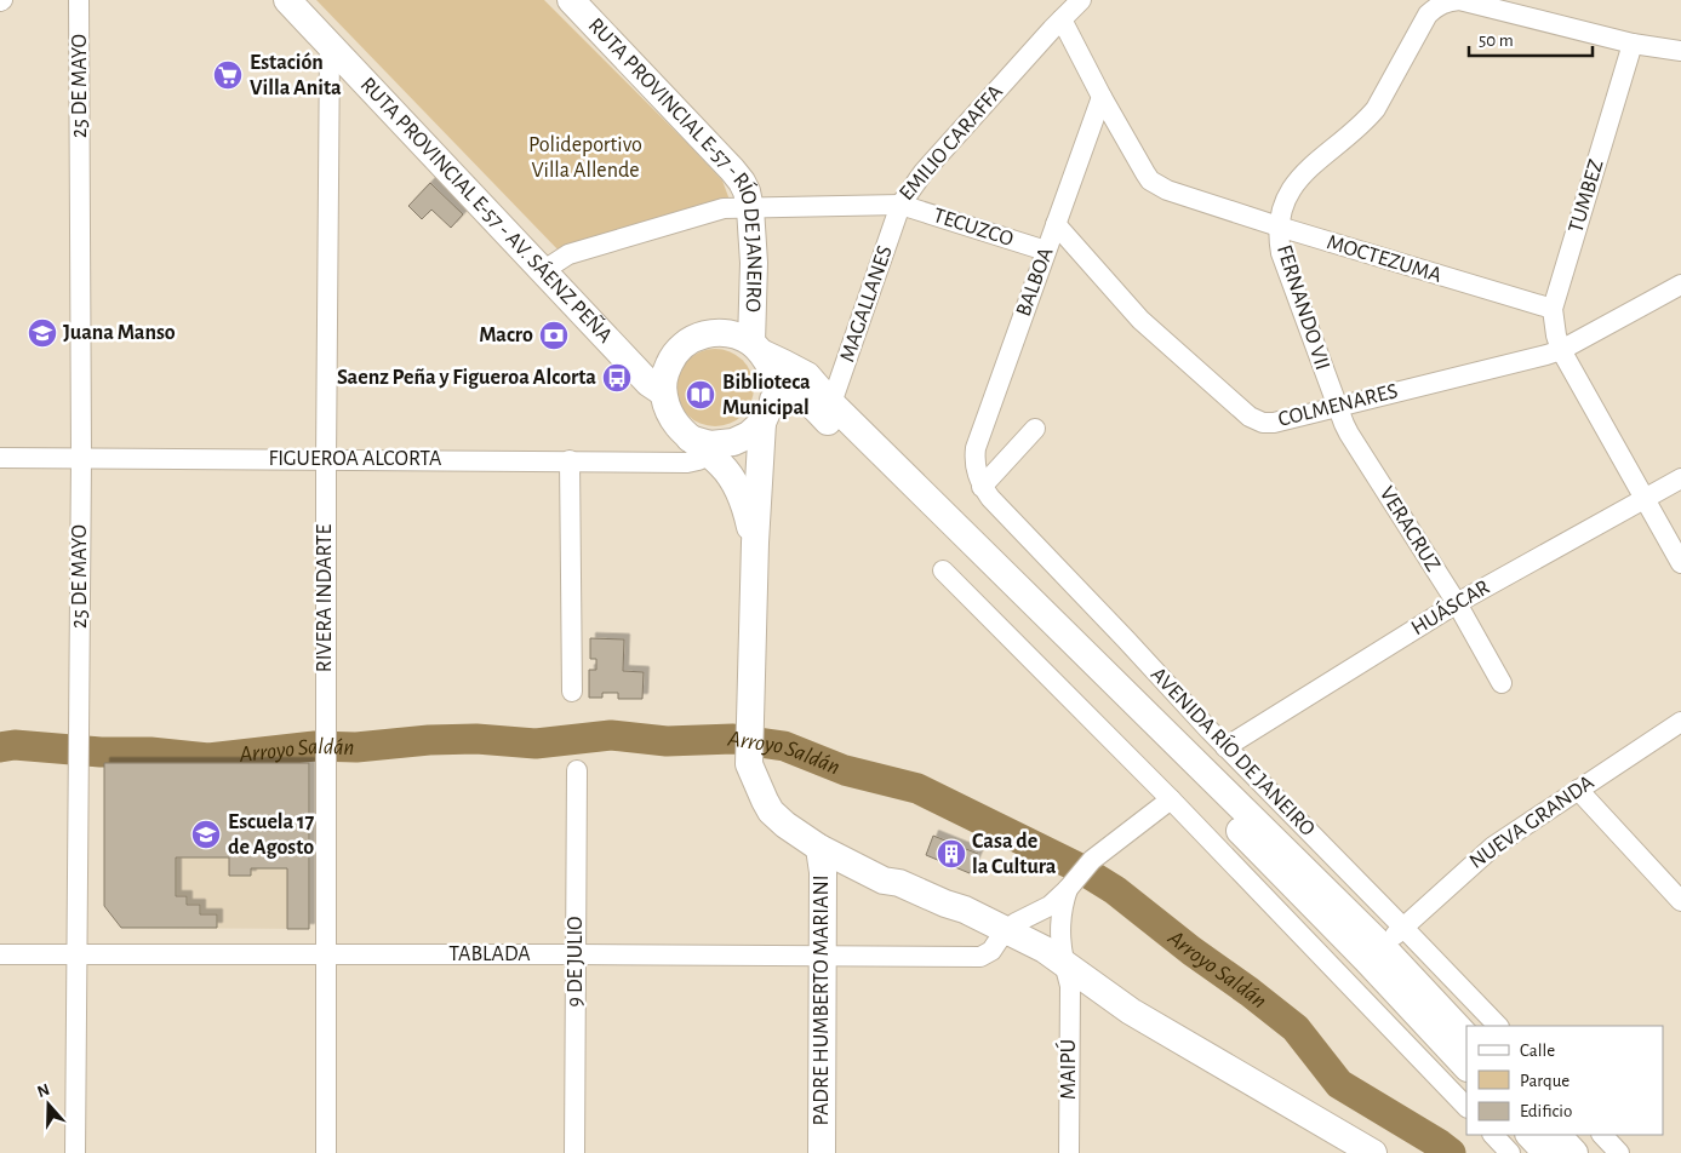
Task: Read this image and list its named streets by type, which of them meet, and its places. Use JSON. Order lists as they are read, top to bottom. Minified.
{"streets":{"main road":["RUTA PROVINCIAL E-57 - RÍO DE JANEIRO","RUTA PROVINCIAL E-57 - AV. SÁENZ PEÑA","PADRE HUMBERTO MARIANI"],"street":["25 DE MAYO","EMILIO CARAFFA","TUMBEZ","TECUZCO","MOCTEZUMA","BALBOA","MAGALLANES","FERNANDO VII","COLMENARES","FIGUEROA ALCORTA","VERACRUZ","RIVERA INDARTE","HUÁSCAR","AVENIDA RÍO DE JANEIRO","NUEVA GRANDA","TABLADA","9 DE JULIO","MAIPÚ"]},"crossings":[["25 DE MAYO","FIGUEROA ALCORTA"],["25 DE MAYO","TABLADA"],["EMILIO CARAFFA","RUTA PROVINCIAL E-57 - RÍO DE JANEIRO"],["EMILIO CARAFFA","RUTA PROVINCIAL E-57 - AV. SÁENZ PEÑA"],["EMILIO CARAFFA","TECUZCO"],["EMILIO CARAFFA","MOCTEZUMA"],["EMILIO CARAFFA","MAGALLANES"],["RUTA PROVINCIAL E-57 - RÍO DE JANEIRO","RUTA PROVINCIAL E-57 - AV. SÁENZ PEÑA"],["RUTA PROVINCIAL E-57 - RÍO DE JANEIRO","FIGUEROA ALCORTA"],["TUMBEZ","MOCTEZUMA"],["TUMBEZ","FERNANDO VII"],["TUMBEZ","COLMENARES"],["RUTA PROVINCIAL E-57 - AV. SÁENZ PEÑA","FIGUEROA ALCORTA"],["RUTA PROVINCIAL E-57 - AV. SÁENZ PEÑA","RIVERA INDARTE"],["TECUZCO","BALBOA"],["TECUZCO","MAGALLANES"],["MOCTEZUMA","BALBOA"],["MOCTEZUMA","FERNANDO VII"],["BALBOA","COLMENARES"],["BALBOA","AVENIDA RÍO DE JANEIRO"],["FERNANDO VII","COLMENARES"],["FERNANDO VII","VERACRUZ"],["COLMENARES","VERACRUZ"],["FIGUEROA ALCORTA","RIVERA INDARTE"],["VERACRUZ","HUÁSCAR"],["RIVERA INDARTE","TABLADA"],["HUÁSCAR","AVENIDA RÍO DE JANEIRO"],["AVENIDA RÍO DE JANEIRO","NUEVA GRANDA"],["TABLADA","9 DE JULIO"],["TABLADA","PADRE HUMBERTO MARIANI"]],"water":["Arroyo Saldán"],"parks":["Polideportivo Villa Allende"],"places":{"supermarket":["Estación Villa Anita"],"school or university":["Juana Manso","Escuela 17 de Agosto"],"bank":["Macro"],"bus stop":["Saenz Peña y Figueroa Alcorta"],"library":["Biblioteca Municipal"],"building":["Casa de la Cultura"]},"legend":["Calle","Parque","Edificio"],"scale_bar":"50 m","north":"top"}
